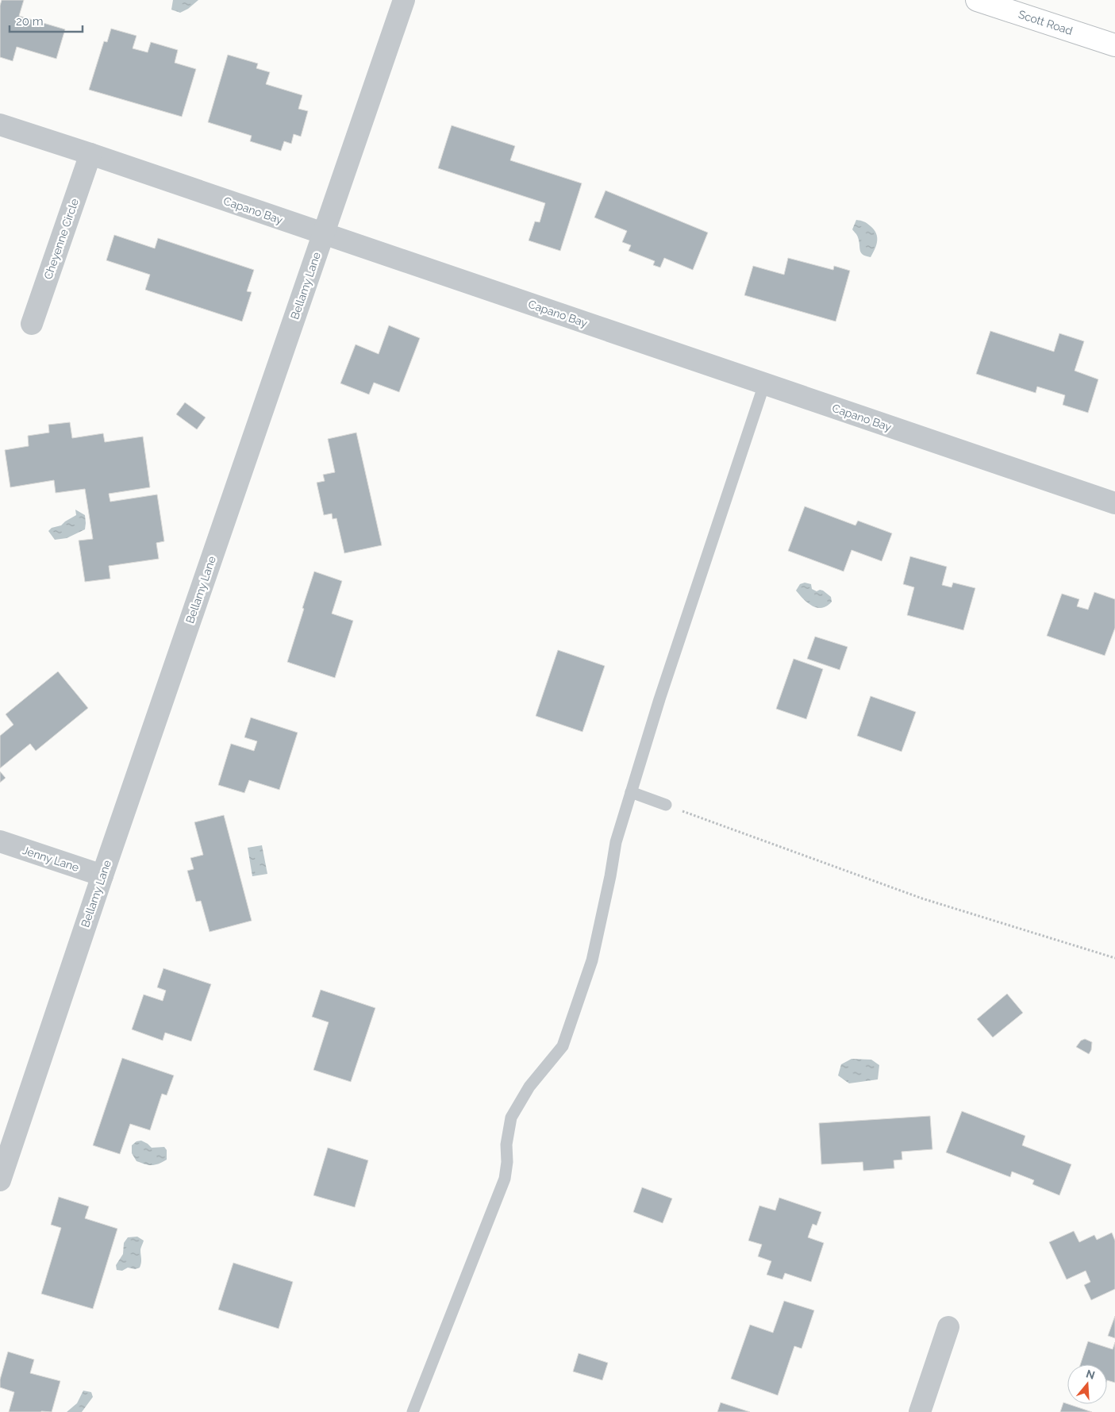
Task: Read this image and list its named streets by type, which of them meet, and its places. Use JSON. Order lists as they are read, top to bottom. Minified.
{"streets":{"main road":["Scott Road"],"street":["Capano Bay","Cheyenne Circle","Bellamy Lane","Jenny Lane"]},"crossings":[["Capano Bay","Cheyenne Circle"],["Capano Bay","Bellamy Lane"],["Bellamy Lane","Jenny Lane"]],"scale_bar":"20 m","north":"top"}
